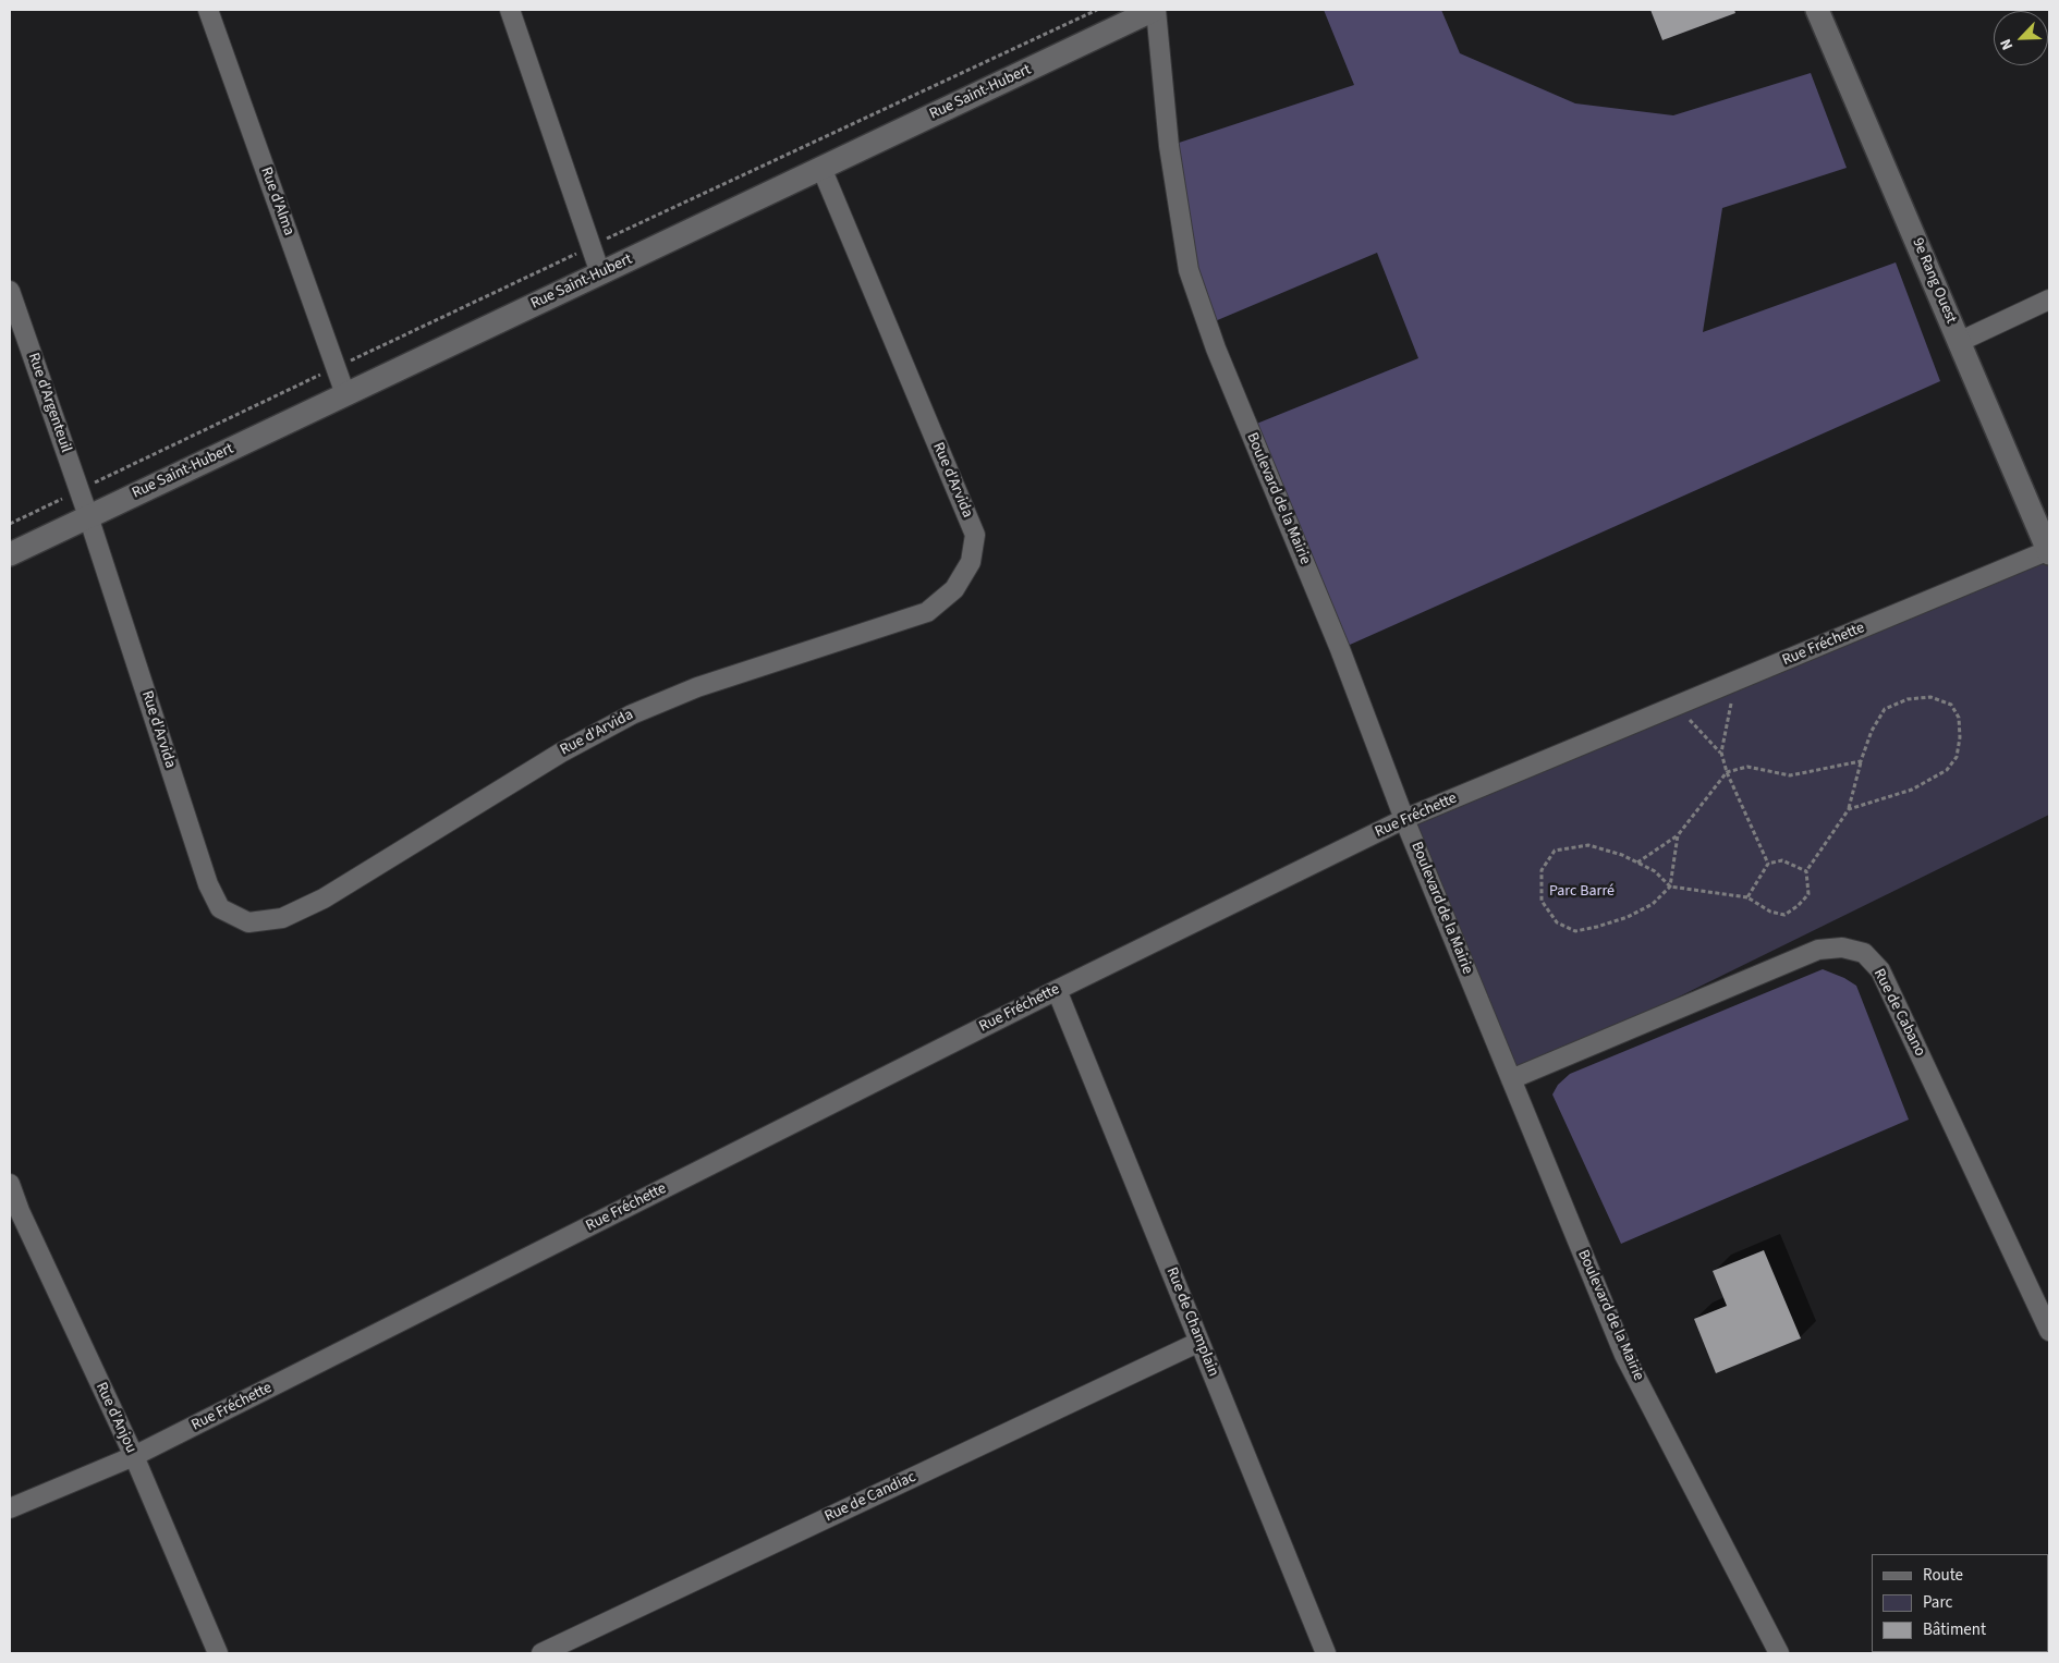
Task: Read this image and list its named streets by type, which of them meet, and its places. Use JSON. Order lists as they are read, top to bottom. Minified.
{"streets":{"street":["Rue Saint-Hubert","Rue d'Alma","9e Rang Ouest","Rue d'Argenteuil","Rue d'Arvida","Boulevard de la Mairie","Rue Fréchette","Rue de Cabano","Rue de Champlain","Rue d'Anjou","Rue de Candiac"]},"crossings":[["Rue Saint-Hubert","Rue d'Alma"],["Rue Saint-Hubert","Rue d'Argenteuil"],["Rue Saint-Hubert","Rue d'Arvida"],["Rue Saint-Hubert","Boulevard de la Mairie"],["9e Rang Ouest","Rue Fréchette"],["Rue d'Argenteuil","Rue d'Arvida"],["Boulevard de la Mairie","Rue Fréchette"],["Boulevard de la Mairie","Rue de Cabano"],["Rue Fréchette","Rue de Champlain"],["Rue Fréchette","Rue d'Anjou"],["Rue de Champlain","Rue de Candiac"]],"parks":["Parc Barré"],"legend":["Route","Parc","Bâtiment"],"north":"bottom left"}
